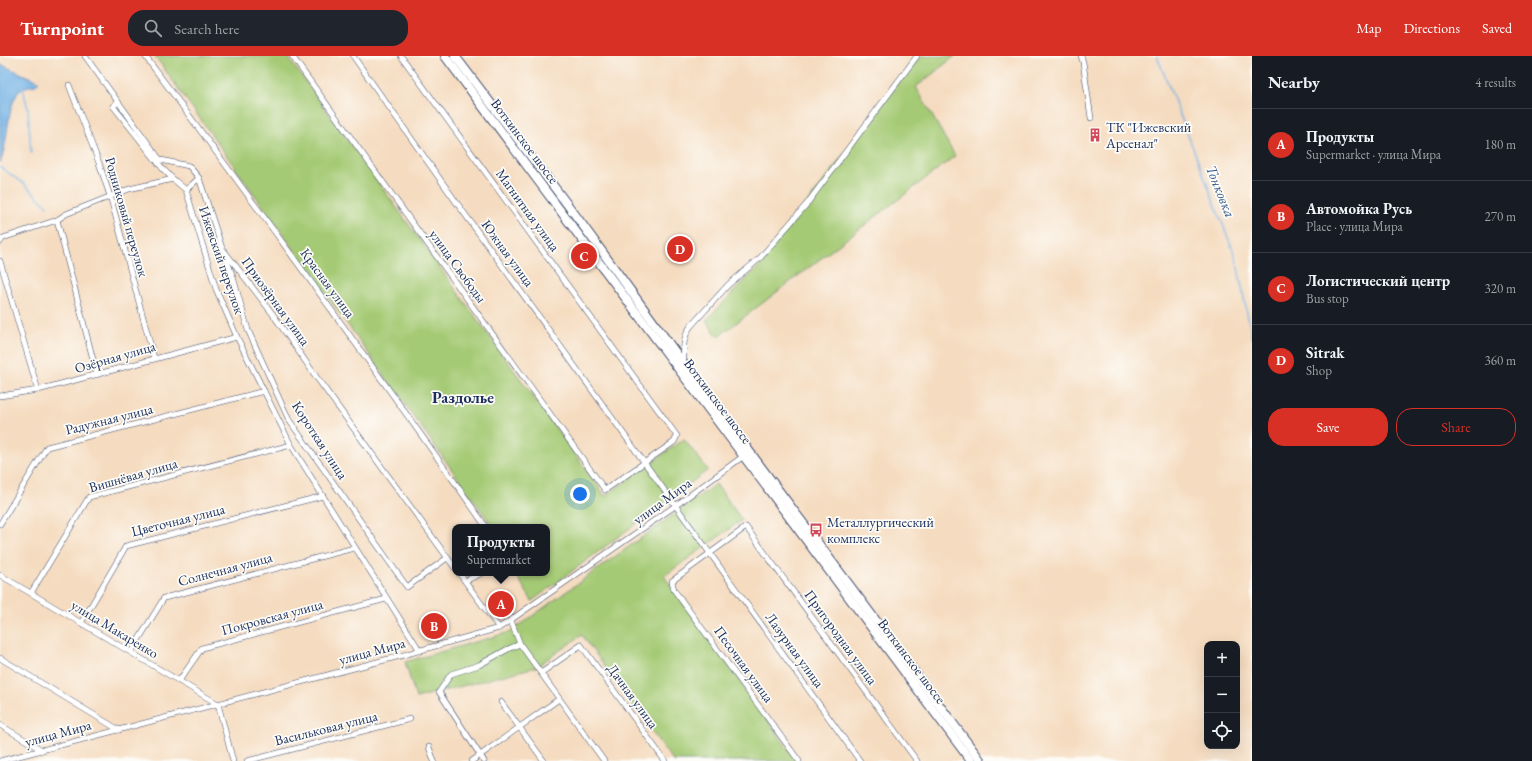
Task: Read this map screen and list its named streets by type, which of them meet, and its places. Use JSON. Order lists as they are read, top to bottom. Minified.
{"streets":{"main road":["Воткинское шоссе"],"street":["Магнитная улица","Родниковый переулок","Южная улица","Ижевский переулок","улица Свободы","Красная улица","Приозёрная улица","Озёрная улица","Радужная улица","Короткая улица","Вишнёвая улица","улица Мира","Цветочная улица","Солнечная улица","Покровская улица","улица Макаренко","Пригородная улица","Лазурная улица","Песочная улица","Дачная улица","Васильковая улица"]},"crossings":[["Воткинское шоссе","улица Мира"],["Магнитная улица","Южная улица"],["Магнитная улица","улица Свободы"],["Родниковый переулок","Озёрная улица"],["Южная улица","улица Свободы"],["Южная улица","улица Мира"],["Южная улица","Лазурная улица"],["Ижевский переулок","Озёрная улица"],["Ижевский переулок","Радужная улица"],["Ижевский переулок","Вишнёвая улица"],["Ижевский переулок","улица Мира"],["Ижевский переулок","Цветочная улица"],["Ижевский переулок","Солнечная улица"],["Ижевский переулок","Покровская улица"],["Приозёрная улица","Короткая улица"],["Вишнёвая улица","улица Макаренко"],["улица Мира","улица Макаренко"],["улица Мира","Лазурная улица"],["Цветочная улица","улица Макаренко"],["Солнечная улица","улица Макаренко"],["Покровская улица","улица Макаренко"],["Пригородная улица","Лазурная улица"],["Пригородная улица","Песочная улица"],["Лазурная улица","Песочная улица"]],"districts":["Раздолье"],"water":["Тонковка"],"places":{"building":["ТК \"Ижевский Арсенал\""],"bus stop":["Металлургический комплекс"]},"page":{"header":"Turnpoint","search":"Search here","nav":["Map","Directions","Saved"],"heading":["Nearby","4 results"],"list":[{"mark":"A","name":"Продукты","note":"Supermarket · улица Мира","value":"180 m"},{"mark":"B","name":"Автомойка Русь","note":"Place · улица Мира","value":"270 m"},{"mark":"C","name":"Логистический центр","note":"Bus stop","value":"320 m"},{"mark":"D","name":"Sitrak","note":"Shop","value":"360 m"}],"pins":["D","C","A","B"],"buttons":["Save","Share"],"popup":["Продукты","Supermarket"],"map_buttons":["+","−"]}}
